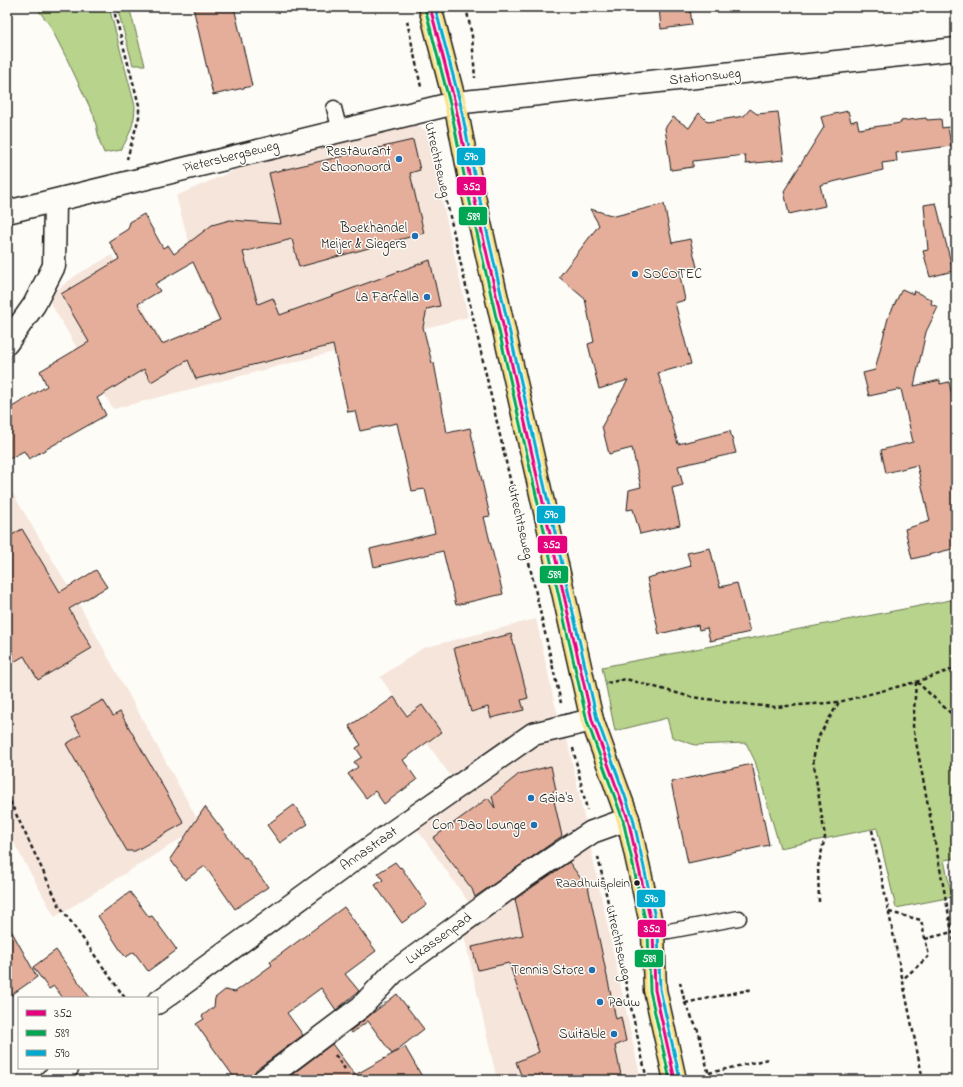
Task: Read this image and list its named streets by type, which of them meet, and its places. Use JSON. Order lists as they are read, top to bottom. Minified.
{"streets":{"main road":["Utrechtseweg"],"street":["Stationsweg","Pietersbergseweg","Annastraat","Lukassenpad"]},"crossings":[["Stationsweg","Pietersbergseweg"],["Stationsweg","Utrechtseweg"],["Pietersbergseweg","Utrechtseweg"],["Utrechtseweg","Annastraat"],["Utrechtseweg","Lukassenpad"]],"places":["Restaurant Schoonoord","Boekhandel Meijer & Siegers","SOCOTEC","La Farfalla","Gaia's","Con Dao Lounge","Raadhuisplein","Tennis Store","Pauw","Suitable"],"lines":["transit line 352","transit line 590","transit line 589"],"legend":["352","589","590"]}
